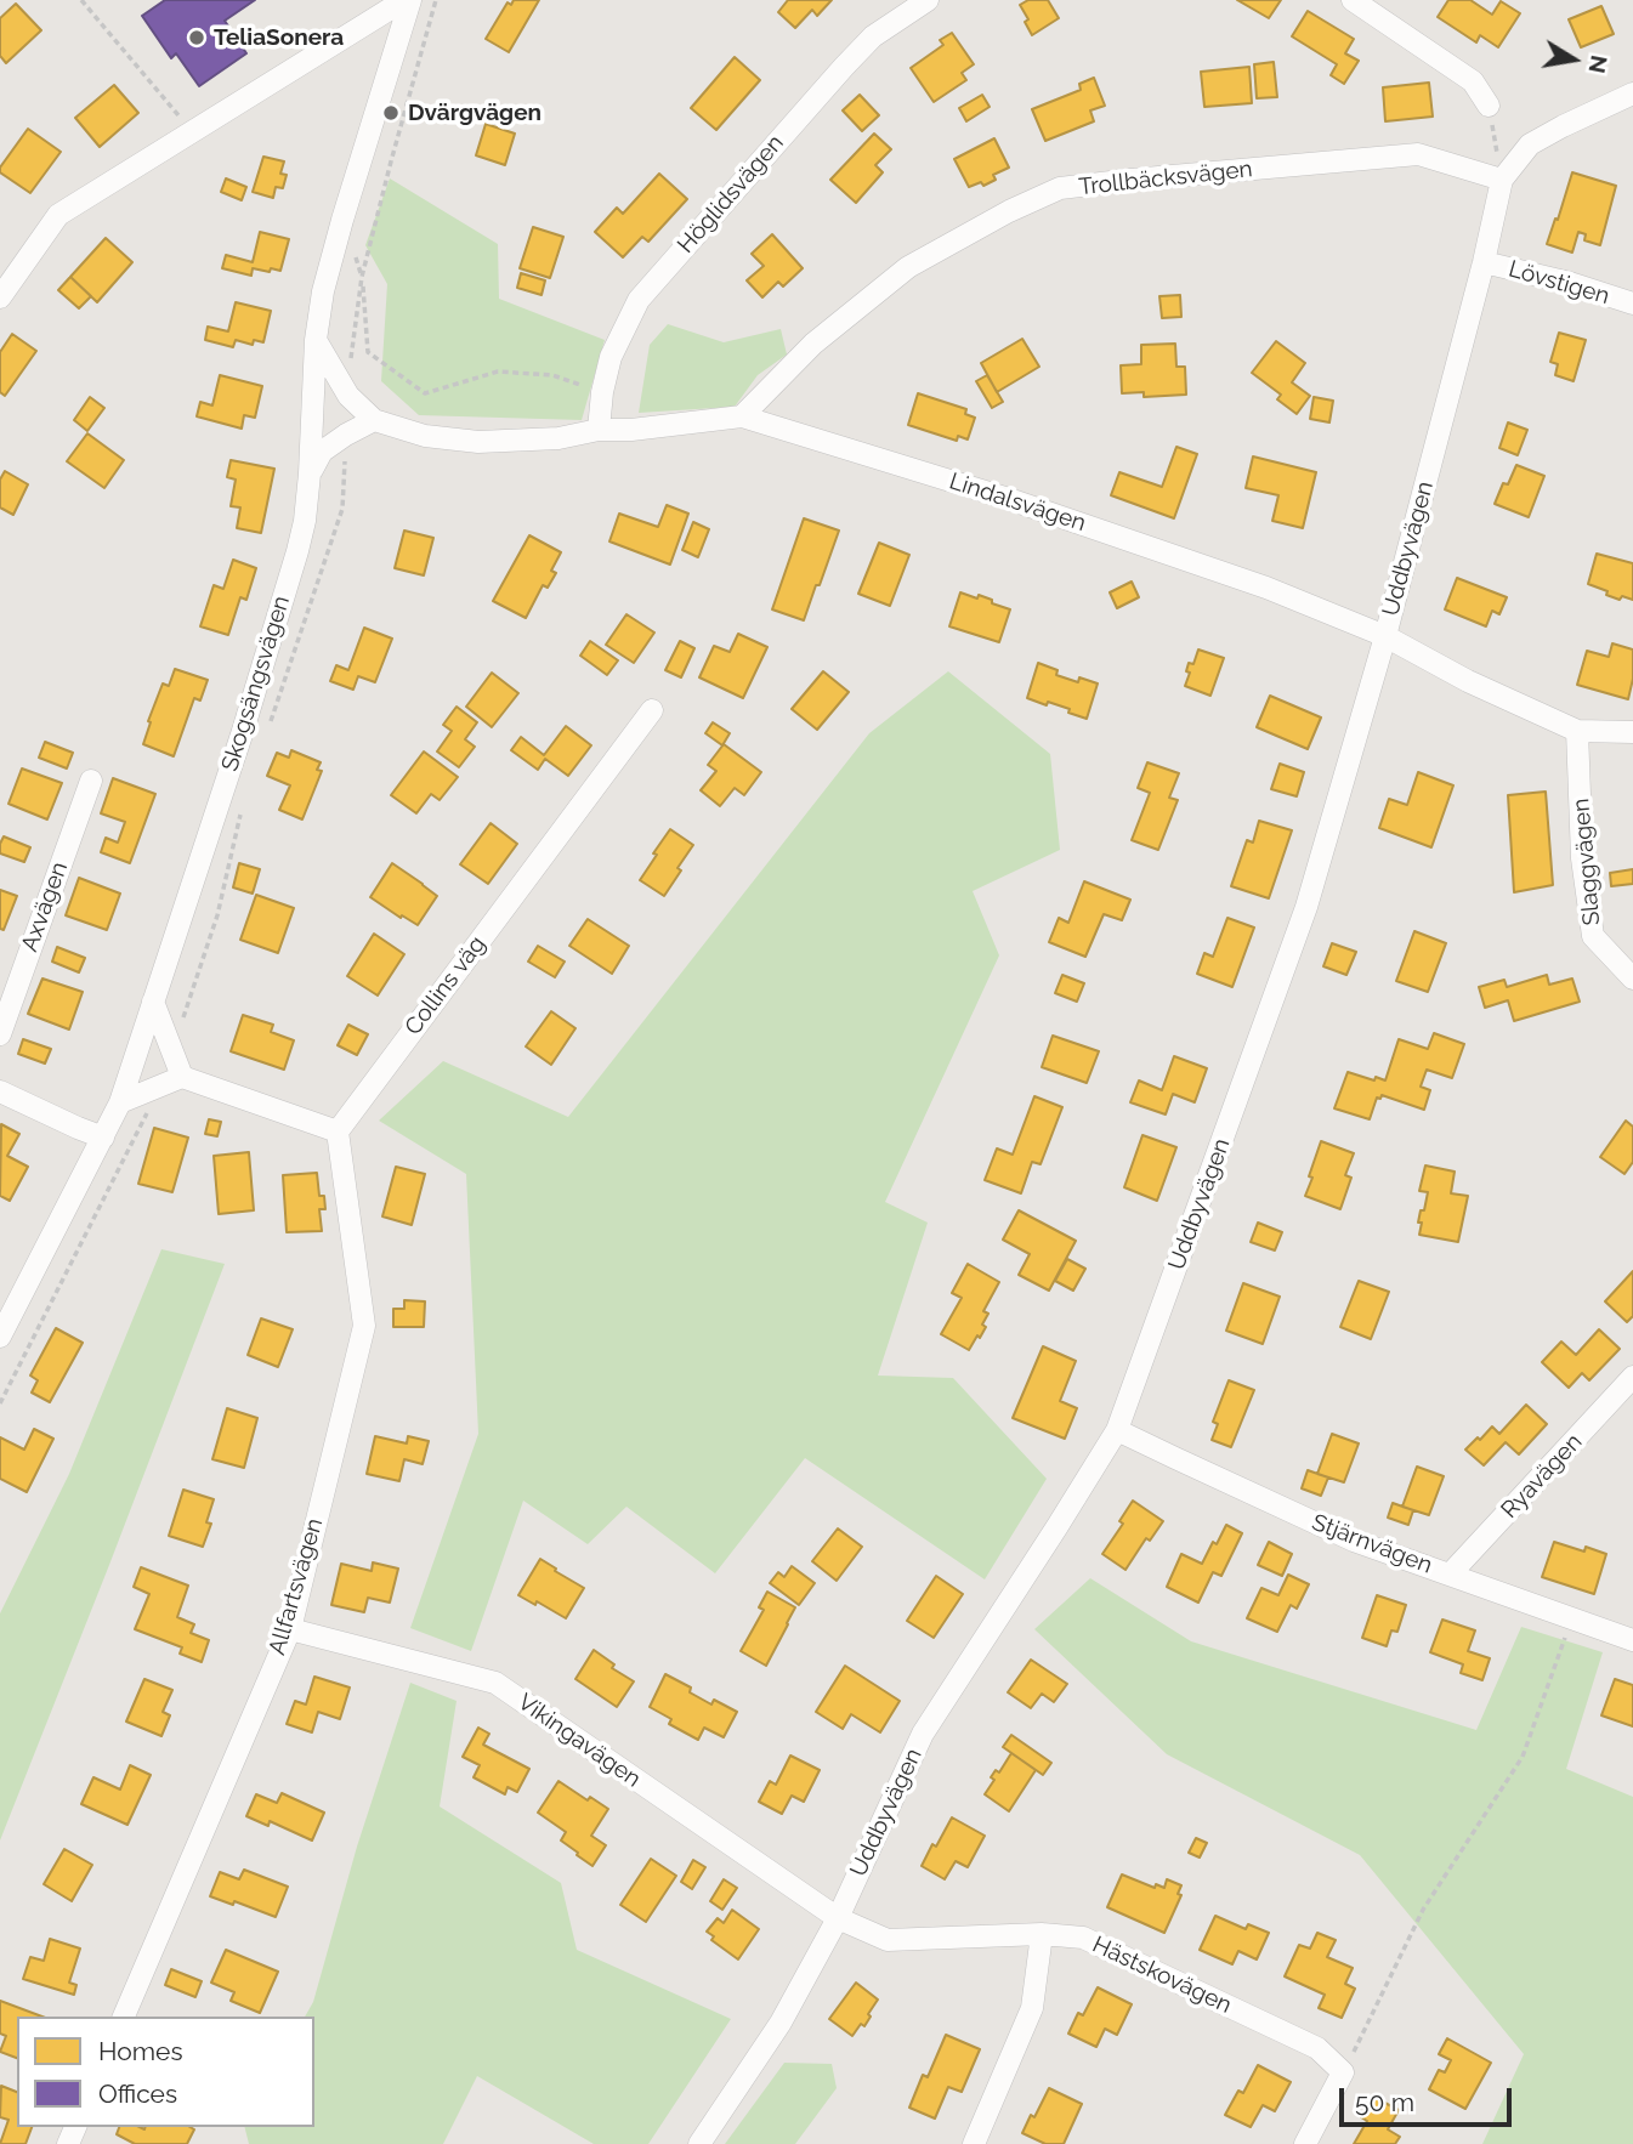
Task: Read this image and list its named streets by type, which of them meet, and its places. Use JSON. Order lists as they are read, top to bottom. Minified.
{"streets":{"street":["Trollbäcksvägen","Höglidsvägen","Lövstigen","Lindalsvägen","Uddbyvägen","Skogsängsvägen","Slaggvägen","Axvägen","Collins väg","Ryavägen","Stjärnvägen","Allfartsvägen","Vikingavägen","Hästskovägen"]},"crossings":[["Trollbäcksvägen","Lindalsvägen"],["Trollbäcksvägen","Uddbyvägen"],["Höglidsvägen","Lindalsvägen"],["Lövstigen","Uddbyvägen"],["Lindalsvägen","Uddbyvägen"],["Lindalsvägen","Skogsängsvägen"],["Lindalsvägen","Slaggvägen"],["Uddbyvägen","Stjärnvägen"],["Uddbyvägen","Vikingavägen"],["Uddbyvägen","Hästskovägen"],["Collins väg","Allfartsvägen"],["Ryavägen","Stjärnvägen"],["Allfartsvägen","Vikingavägen"],["Vikingavägen","Hästskovägen"]],"places":["TeliaSonera","Dvärgvägen"],"legend":["Homes","Offices"],"scale_bar":"50 m","north":"right"}
